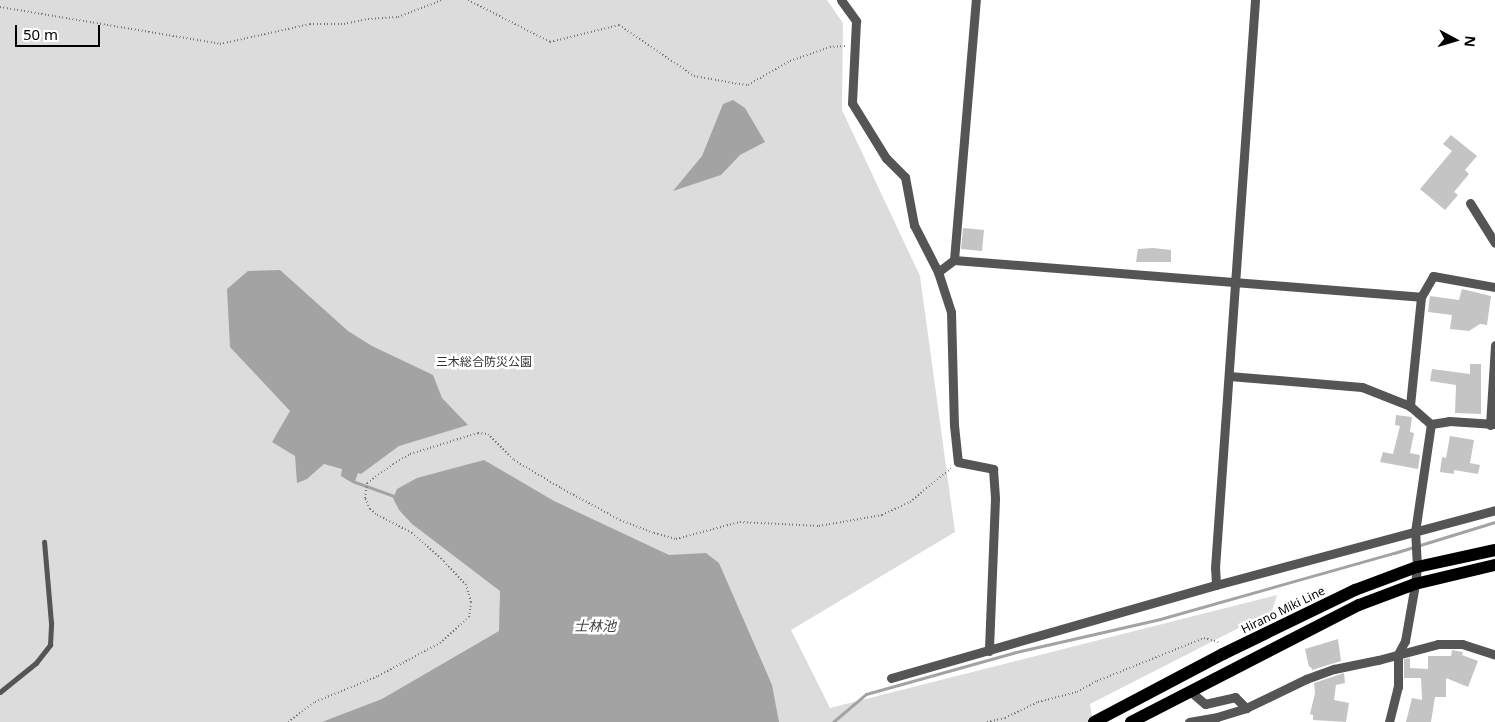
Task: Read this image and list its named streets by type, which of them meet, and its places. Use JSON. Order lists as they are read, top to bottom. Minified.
{"streets":{"main road":["Hirano Miki Line"]},"water":["士林池"],"parks":["三木総合防災公園"],"scale_bar":"50 m","north":"right"}
